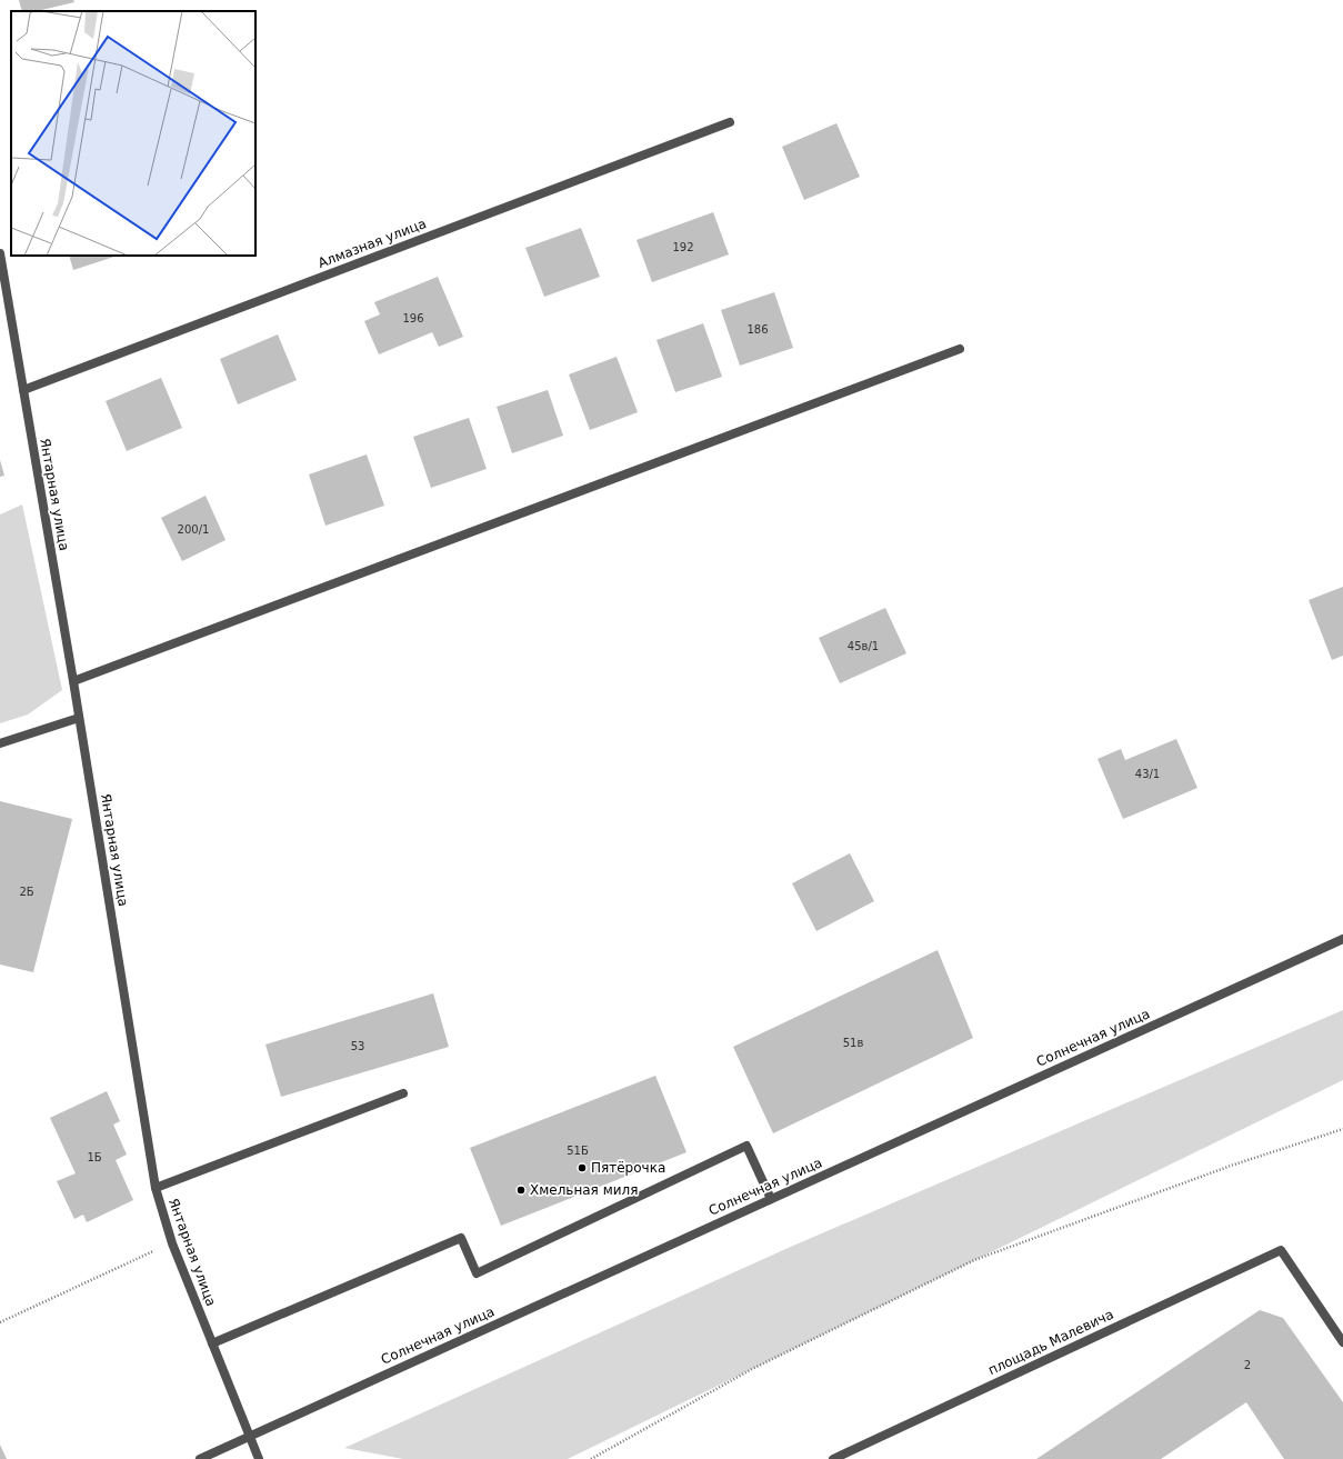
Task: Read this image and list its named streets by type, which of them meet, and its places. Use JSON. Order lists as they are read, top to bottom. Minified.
{"streets":{"street":["Алмазная улица","Янтарная улица","Солнечная улица","площадь Малевича"]},"crossings":[["Алмазная улица","Янтарная улица"],["Янтарная улица","Солнечная улица"]],"places":["Пятёрочка","Хмельная миля"],"house_numbers":["192","196","186","200/1","45в/1","43/1","2Б","51в","53","51Б","1Б","2"]}
